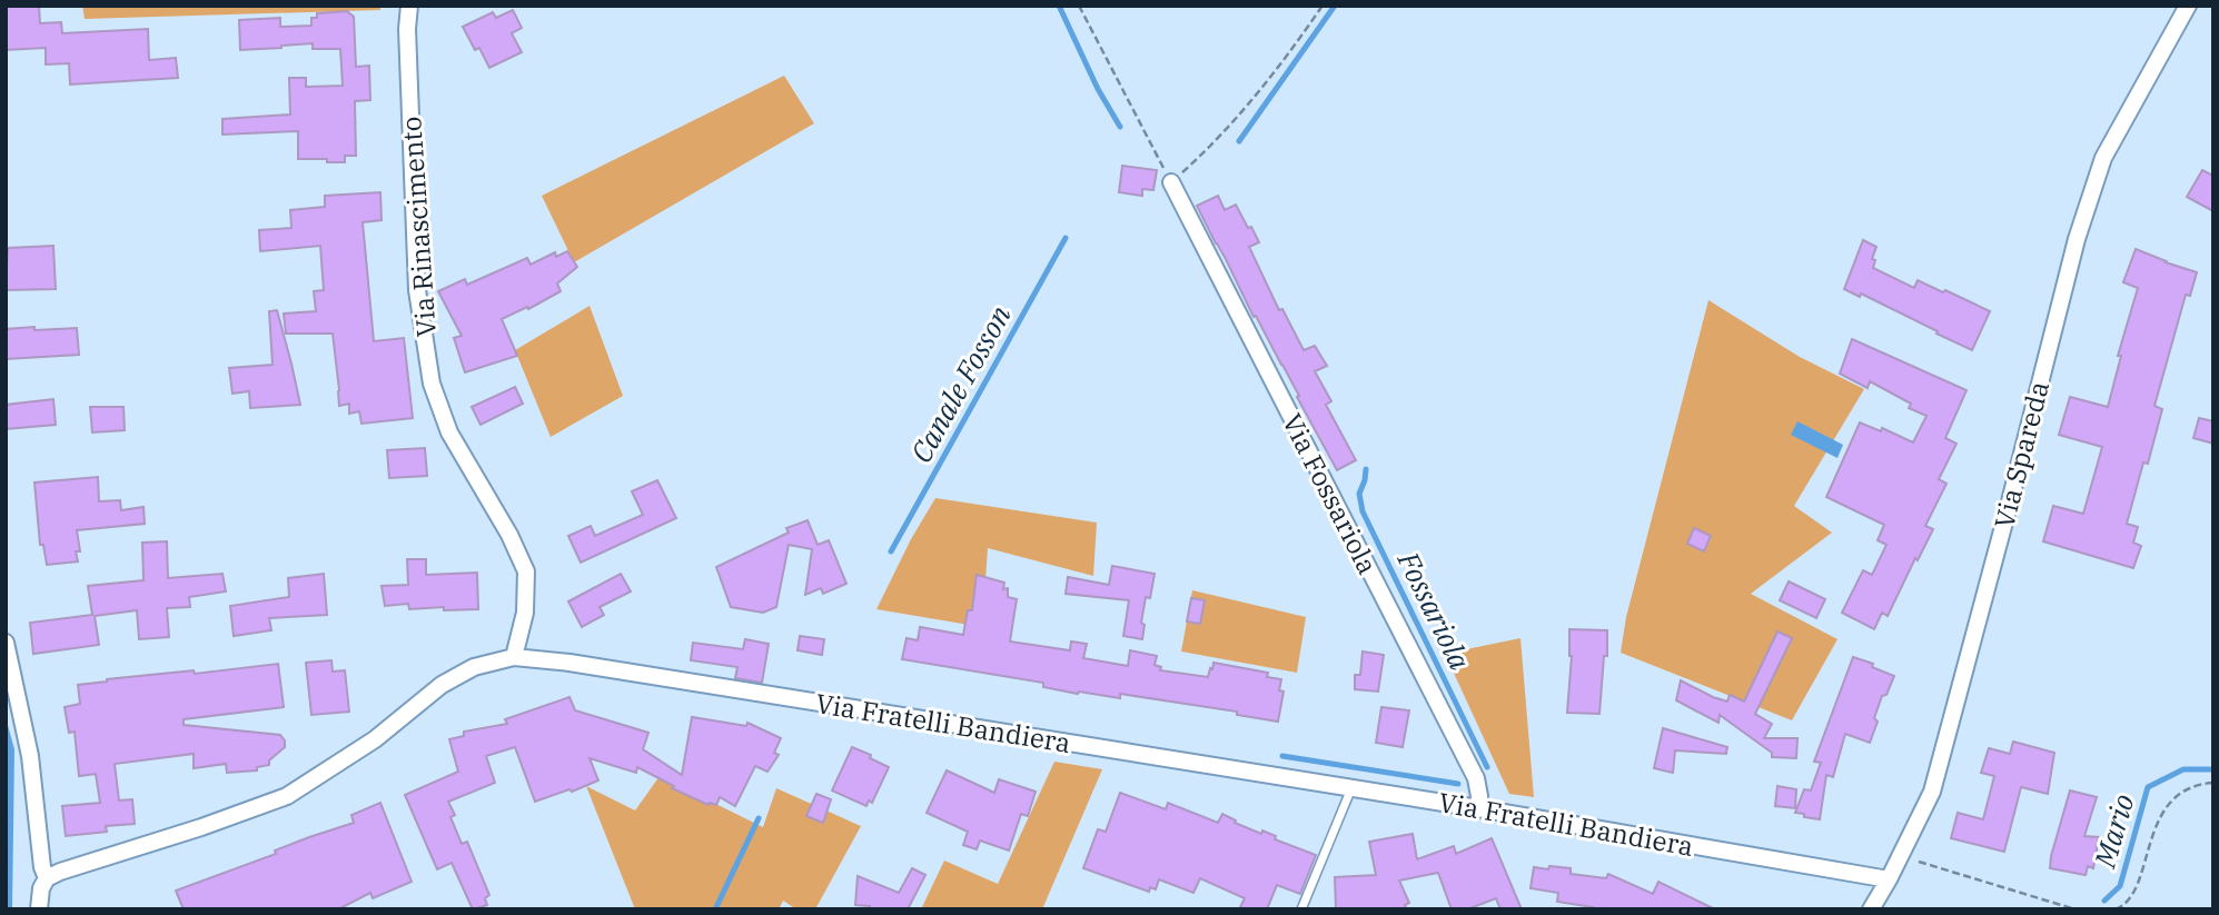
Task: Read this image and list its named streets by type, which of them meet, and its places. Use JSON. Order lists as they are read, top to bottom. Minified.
{"streets":{"street":["Via Rinascimento","Via Spareda","Via Fossariola","Via Fratelli Bandiera"]},"crossings":[["Via Rinascimento","Via Fratelli Bandiera"],["Via Spareda","Via Fratelli Bandiera"],["Via Fossariola","Via Fratelli Bandiera"]],"water":["Canale Fosson","Fossariola","Mario"]}
